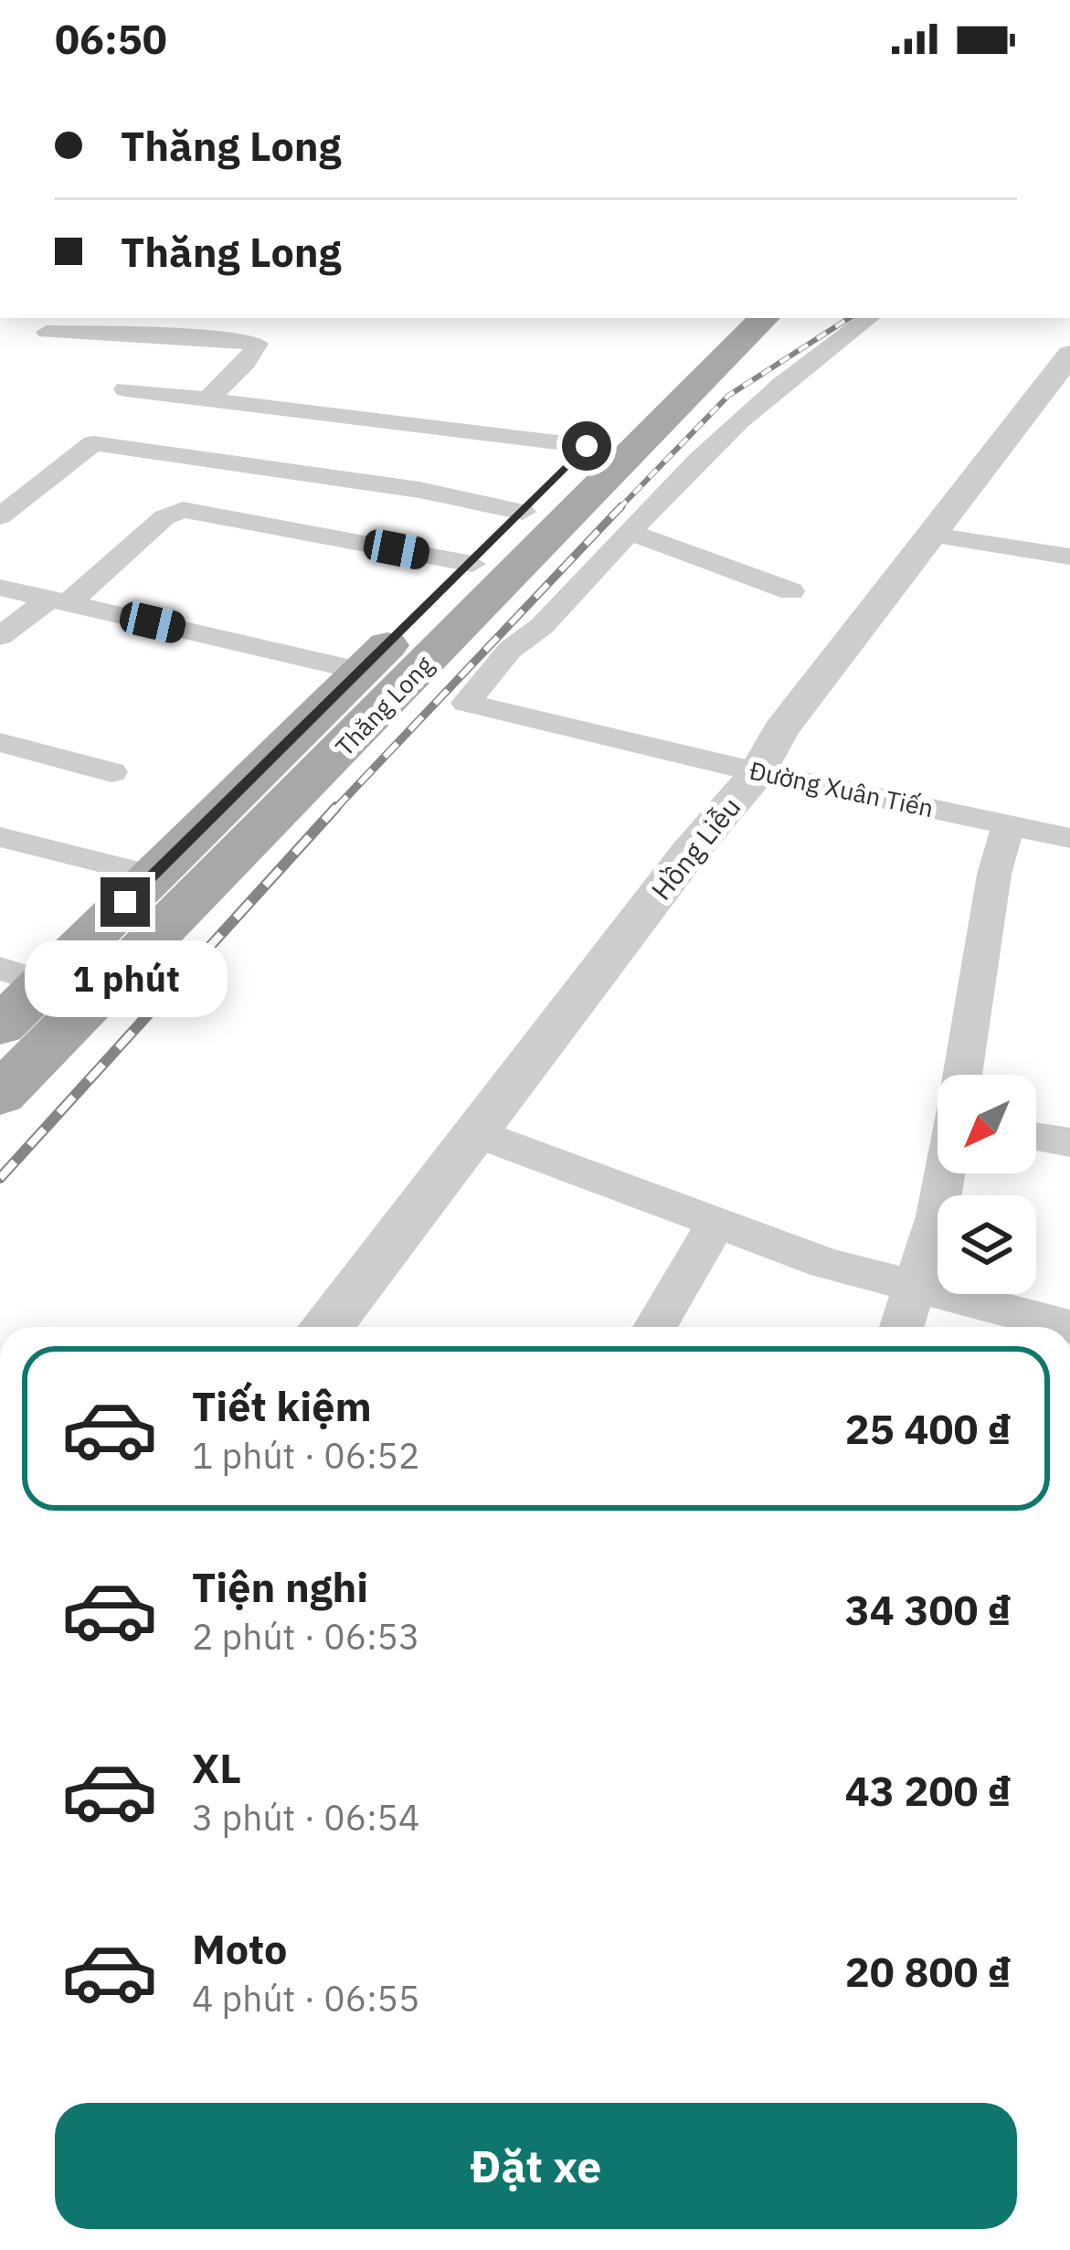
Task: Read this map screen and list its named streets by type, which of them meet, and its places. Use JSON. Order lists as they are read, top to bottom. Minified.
{"streets":{"main road":["Thăng Long"],"street":["Đường Xuân Tiến","Hồng Liễu"]},"crossings":[["Đường Xuân Tiến","Hồng Liễu"]],"north":"bottom left","page":{"status":"06:50","banner":["Thăng Long","Thăng Long"],"bubble":"1 phút","list":[{"name":"Tiết kiệm","note":"1 phút · 06:52","value":"25 400 ₫"},{"name":"Tiện nghi","note":"2 phút · 06:53","value":"34 300 ₫"},{"name":"XL","note":"3 phút · 06:54","value":"43 200 ₫"},{"name":"Moto","note":"4 phút · 06:55","value":"20 800 ₫"}],"buttons":"Đặt xe"}}
